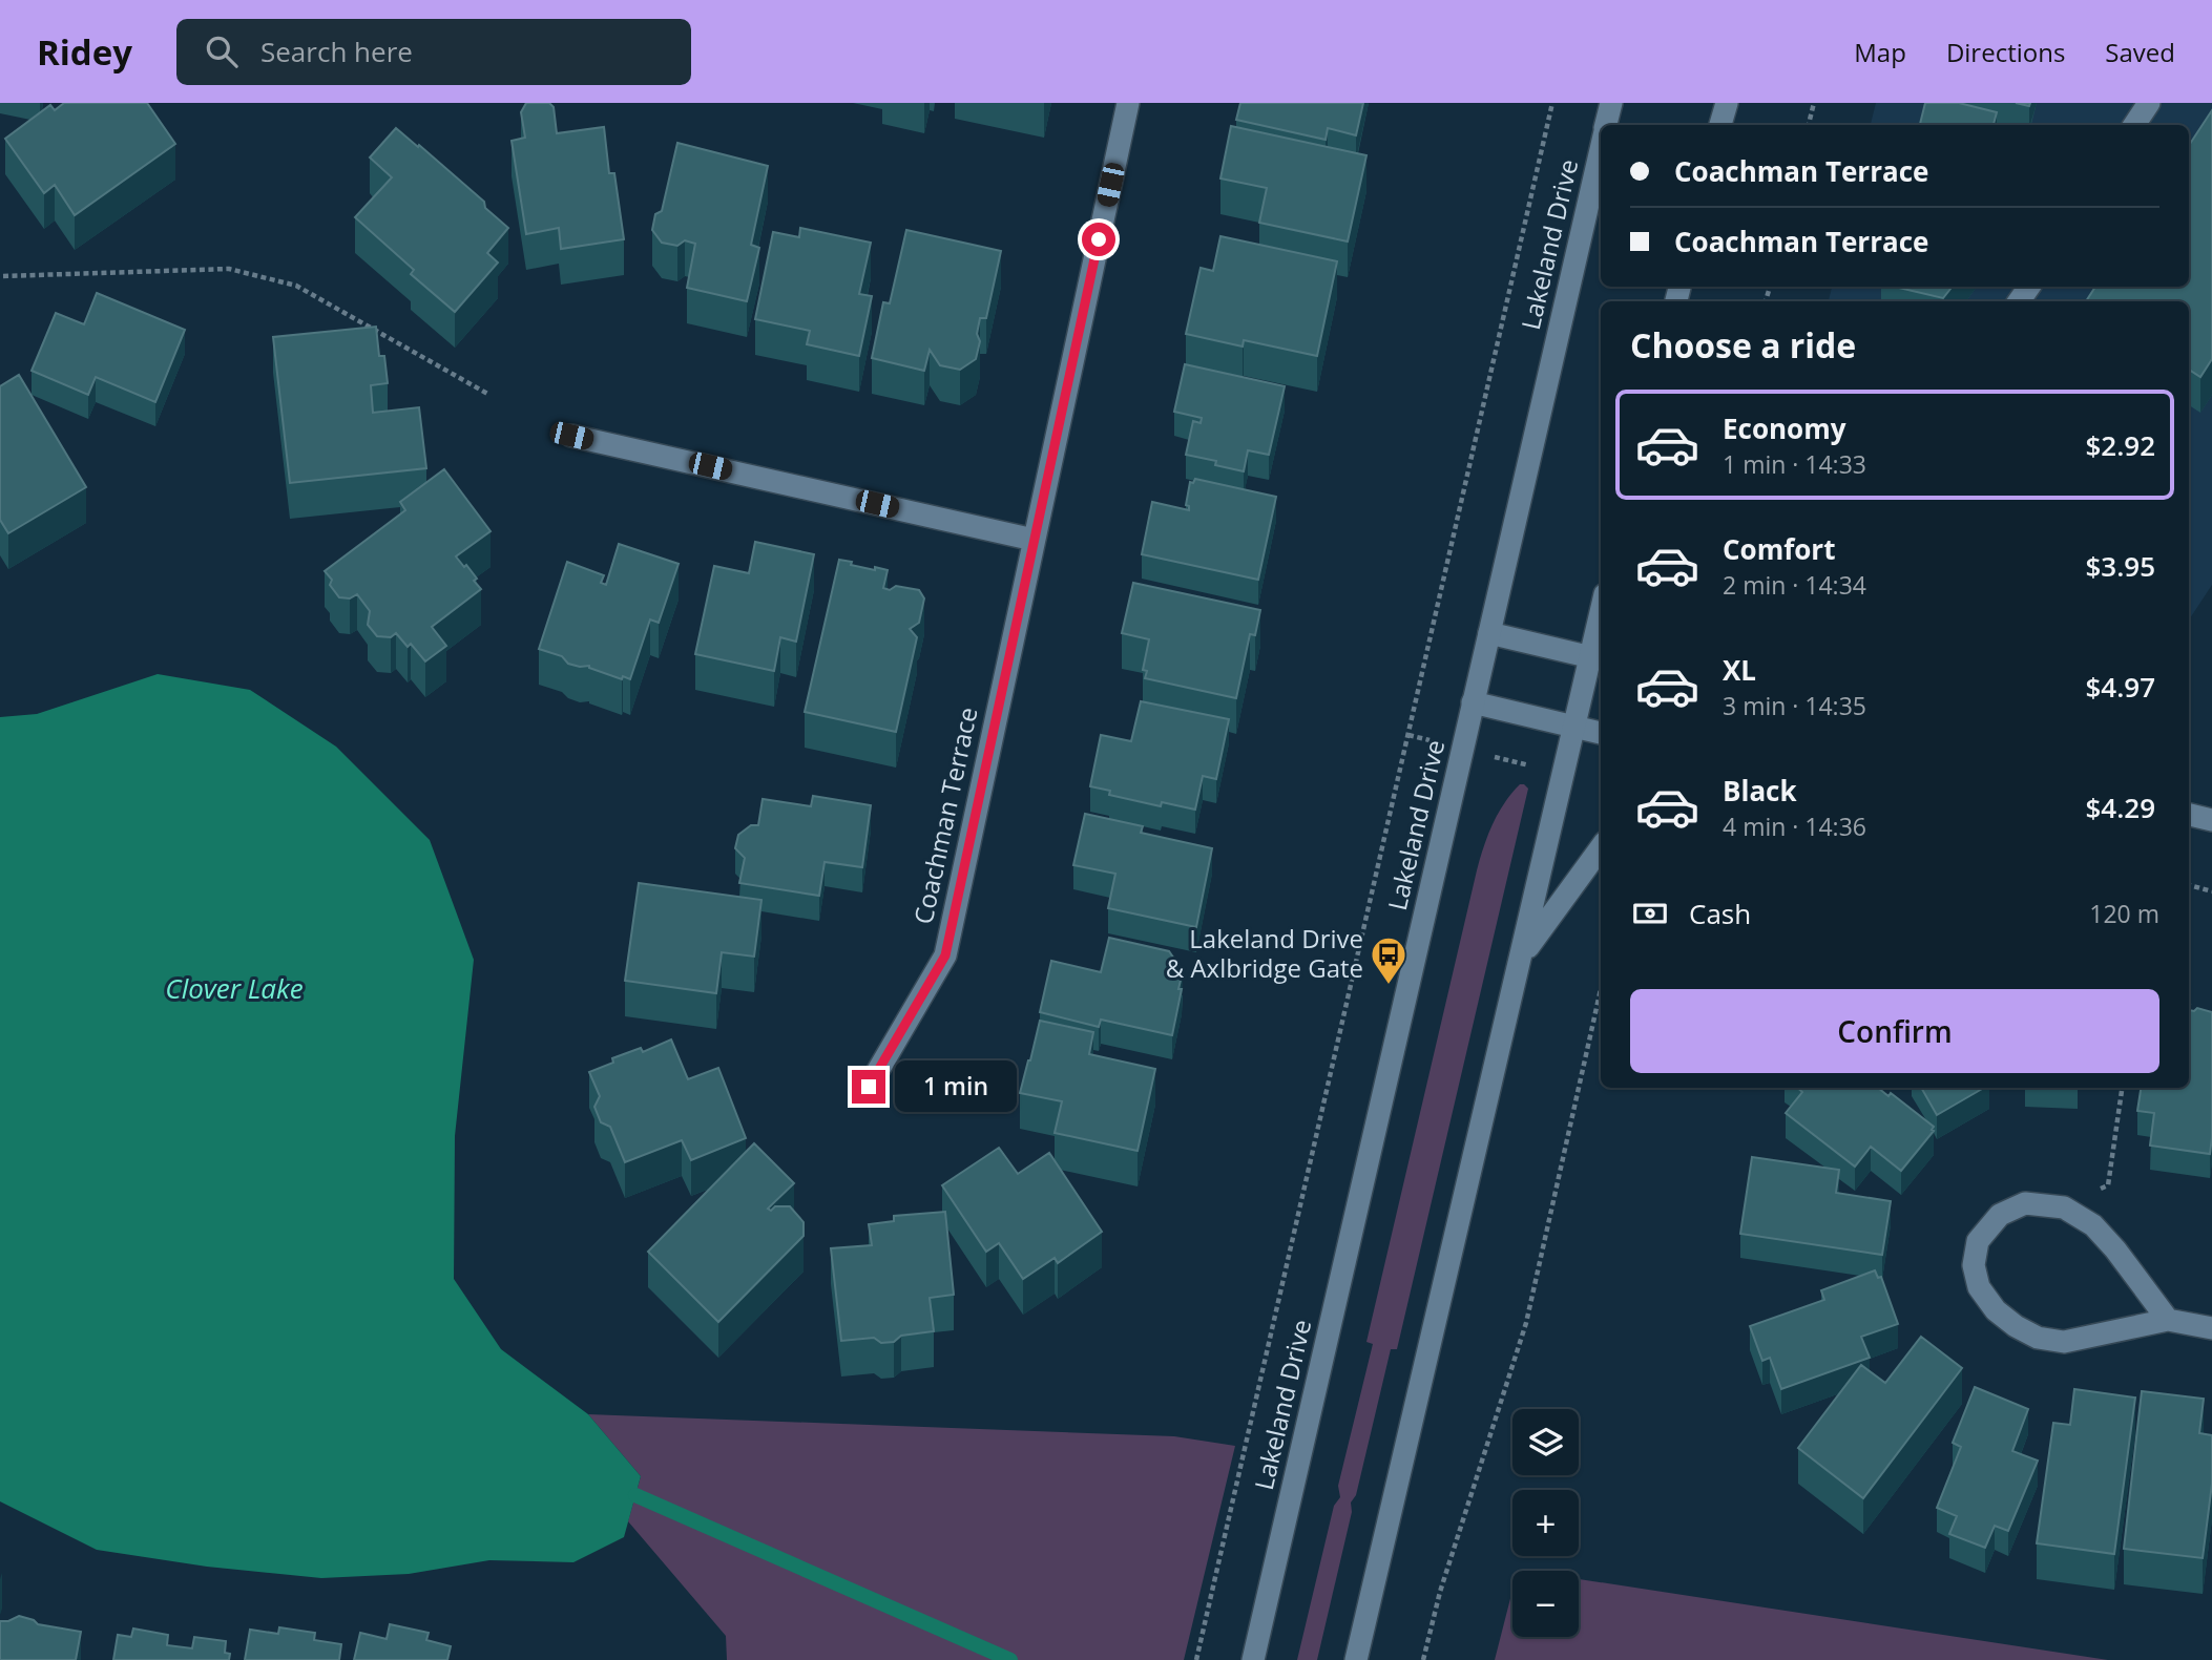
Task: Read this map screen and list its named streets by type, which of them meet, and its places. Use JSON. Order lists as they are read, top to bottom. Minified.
{"streets":{"main road":["Lakeland Drive","Coachman Terrace"]},"water":["Clover Lake"],"places":{"bus stop":["Lakeland Drive & Axlbridge Gate"]},"page":{"header":"Ridey","search":"Search here","nav":["Map","Directions","Saved"],"banner":["Coachman Terrace","Coachman Terrace"],"heading":"Choose a ride","list":[{"name":"Economy","note":"1 min · 14:33","value":"$2.92"},{"name":"Comfort","note":"2 min · 14:34","value":"$3.95"},{"name":"XL","note":"3 min · 14:35","value":"$4.97"},{"name":"Black","note":"4 min · 14:36","value":"$4.29"}],"pay":["Cash","120 m"],"buttons":"Confirm","bubble":"1 min","map_buttons":["+","−"]}}
